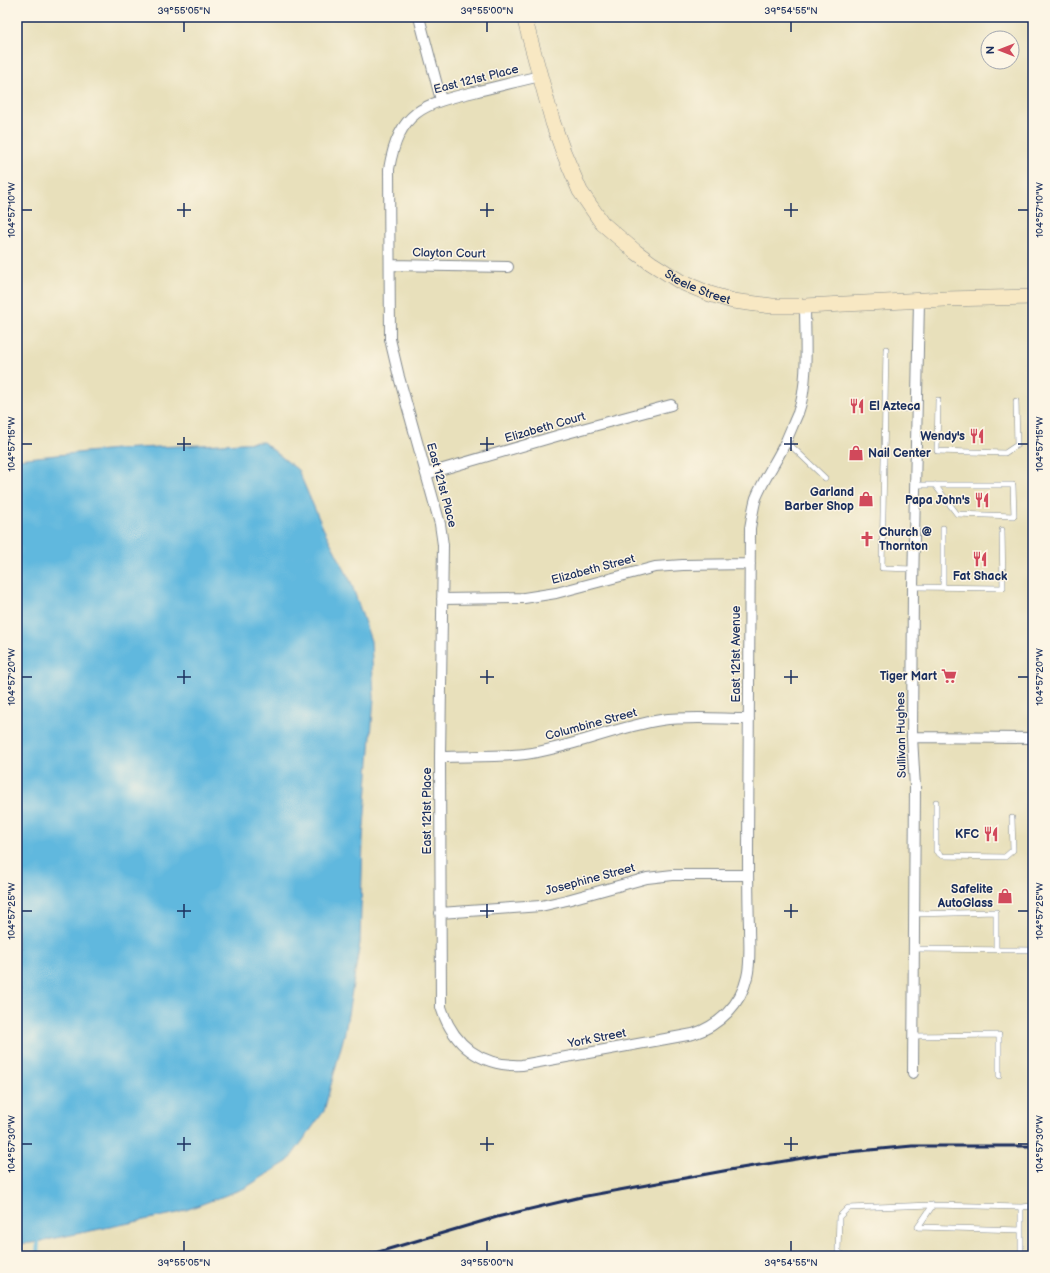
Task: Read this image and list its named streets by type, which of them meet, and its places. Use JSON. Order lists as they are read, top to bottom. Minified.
{"streets":{"street":["East 121st Place","Clayton Court","Steele Street","Elizabeth Court","Elizabeth Street","East 121st Avenue","Columbine Street","Sullivan Hughes","Josephine Street","York Street"]},"crossings":[["East 121st Place","Clayton Court"],["East 121st Place","Steele Street"],["East 121st Place","Elizabeth Court"],["East 121st Place","Elizabeth Street"],["East 121st Place","Columbine Street"],["East 121st Place","Josephine Street"],["East 121st Place","York Street"],["Steele Street","East 121st Avenue"],["Steele Street","Sullivan Hughes"],["Elizabeth Street","East 121st Avenue"],["East 121st Avenue","Columbine Street"],["East 121st Avenue","Josephine Street"],["East 121st Avenue","York Street"]],"places":{"restaurant":["El Azteca","Wendy's","Papa John's","Fat Shack","KFC"],"shop":["Nail Center","Garland Barber Shop","Safelite AutoGlass"],"church":["Church @ Thornton"],"supermarket":["Tiger Mart"]},"north":"left","coordinates":["39°55'05\"N","39°55'00\"N","39°54'55\"N","104°57'10\"W","104°57'15\"W","104°57'20\"W","104°57'25\"W","104°57'30\"W"]}
